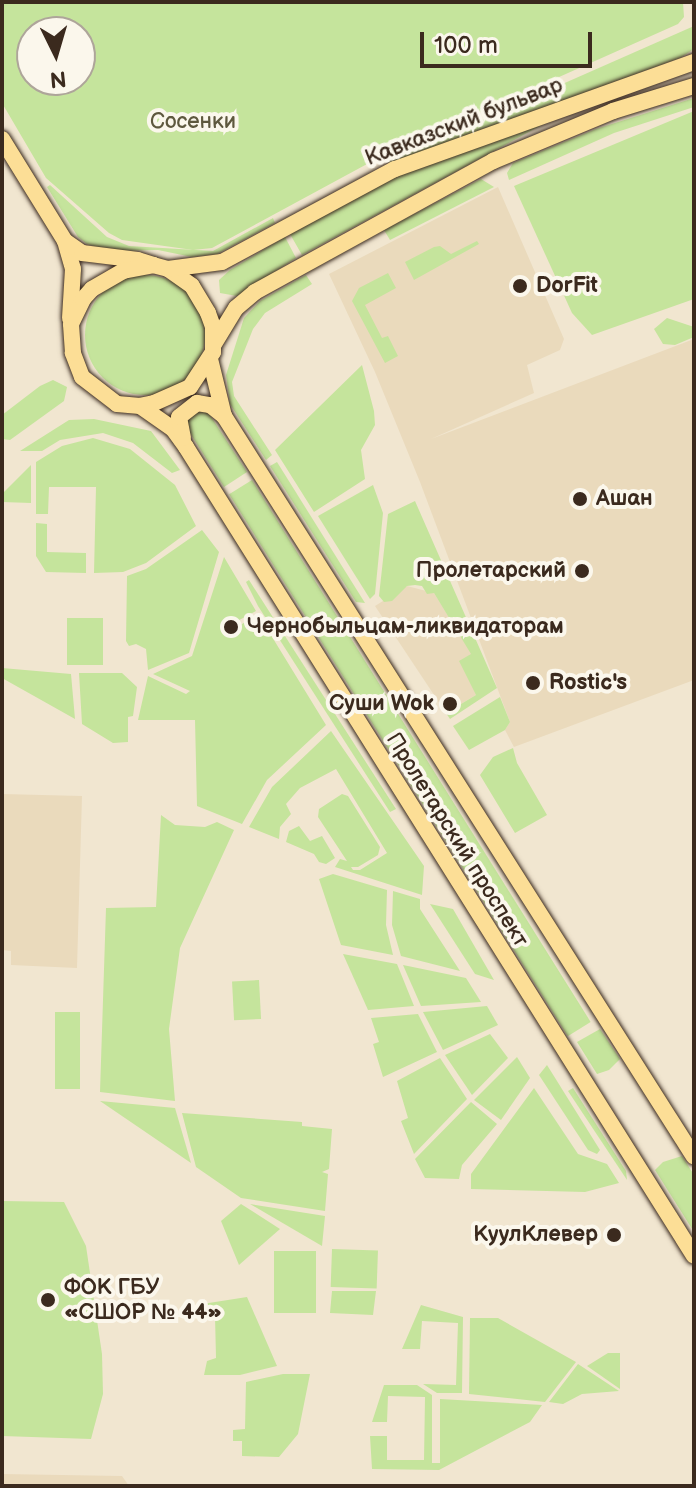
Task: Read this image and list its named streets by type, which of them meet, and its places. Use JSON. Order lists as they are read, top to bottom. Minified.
{"streets":{"main road":["Кавказский бульвар","Пролетарский проспект"]},"crossings":[["Кавказский бульвар","Пролетарский проспект"]],"parks":["Сосенки"],"places":["DorFit","Ашан","Пролетарский","Чернобыльцам-ликвидаторам","Rostic's","Суши Wok","КуулКлевер","ФОК ГБУ «СШОР № 44»"],"scale_bar":"100 m","north":"bottom"}
